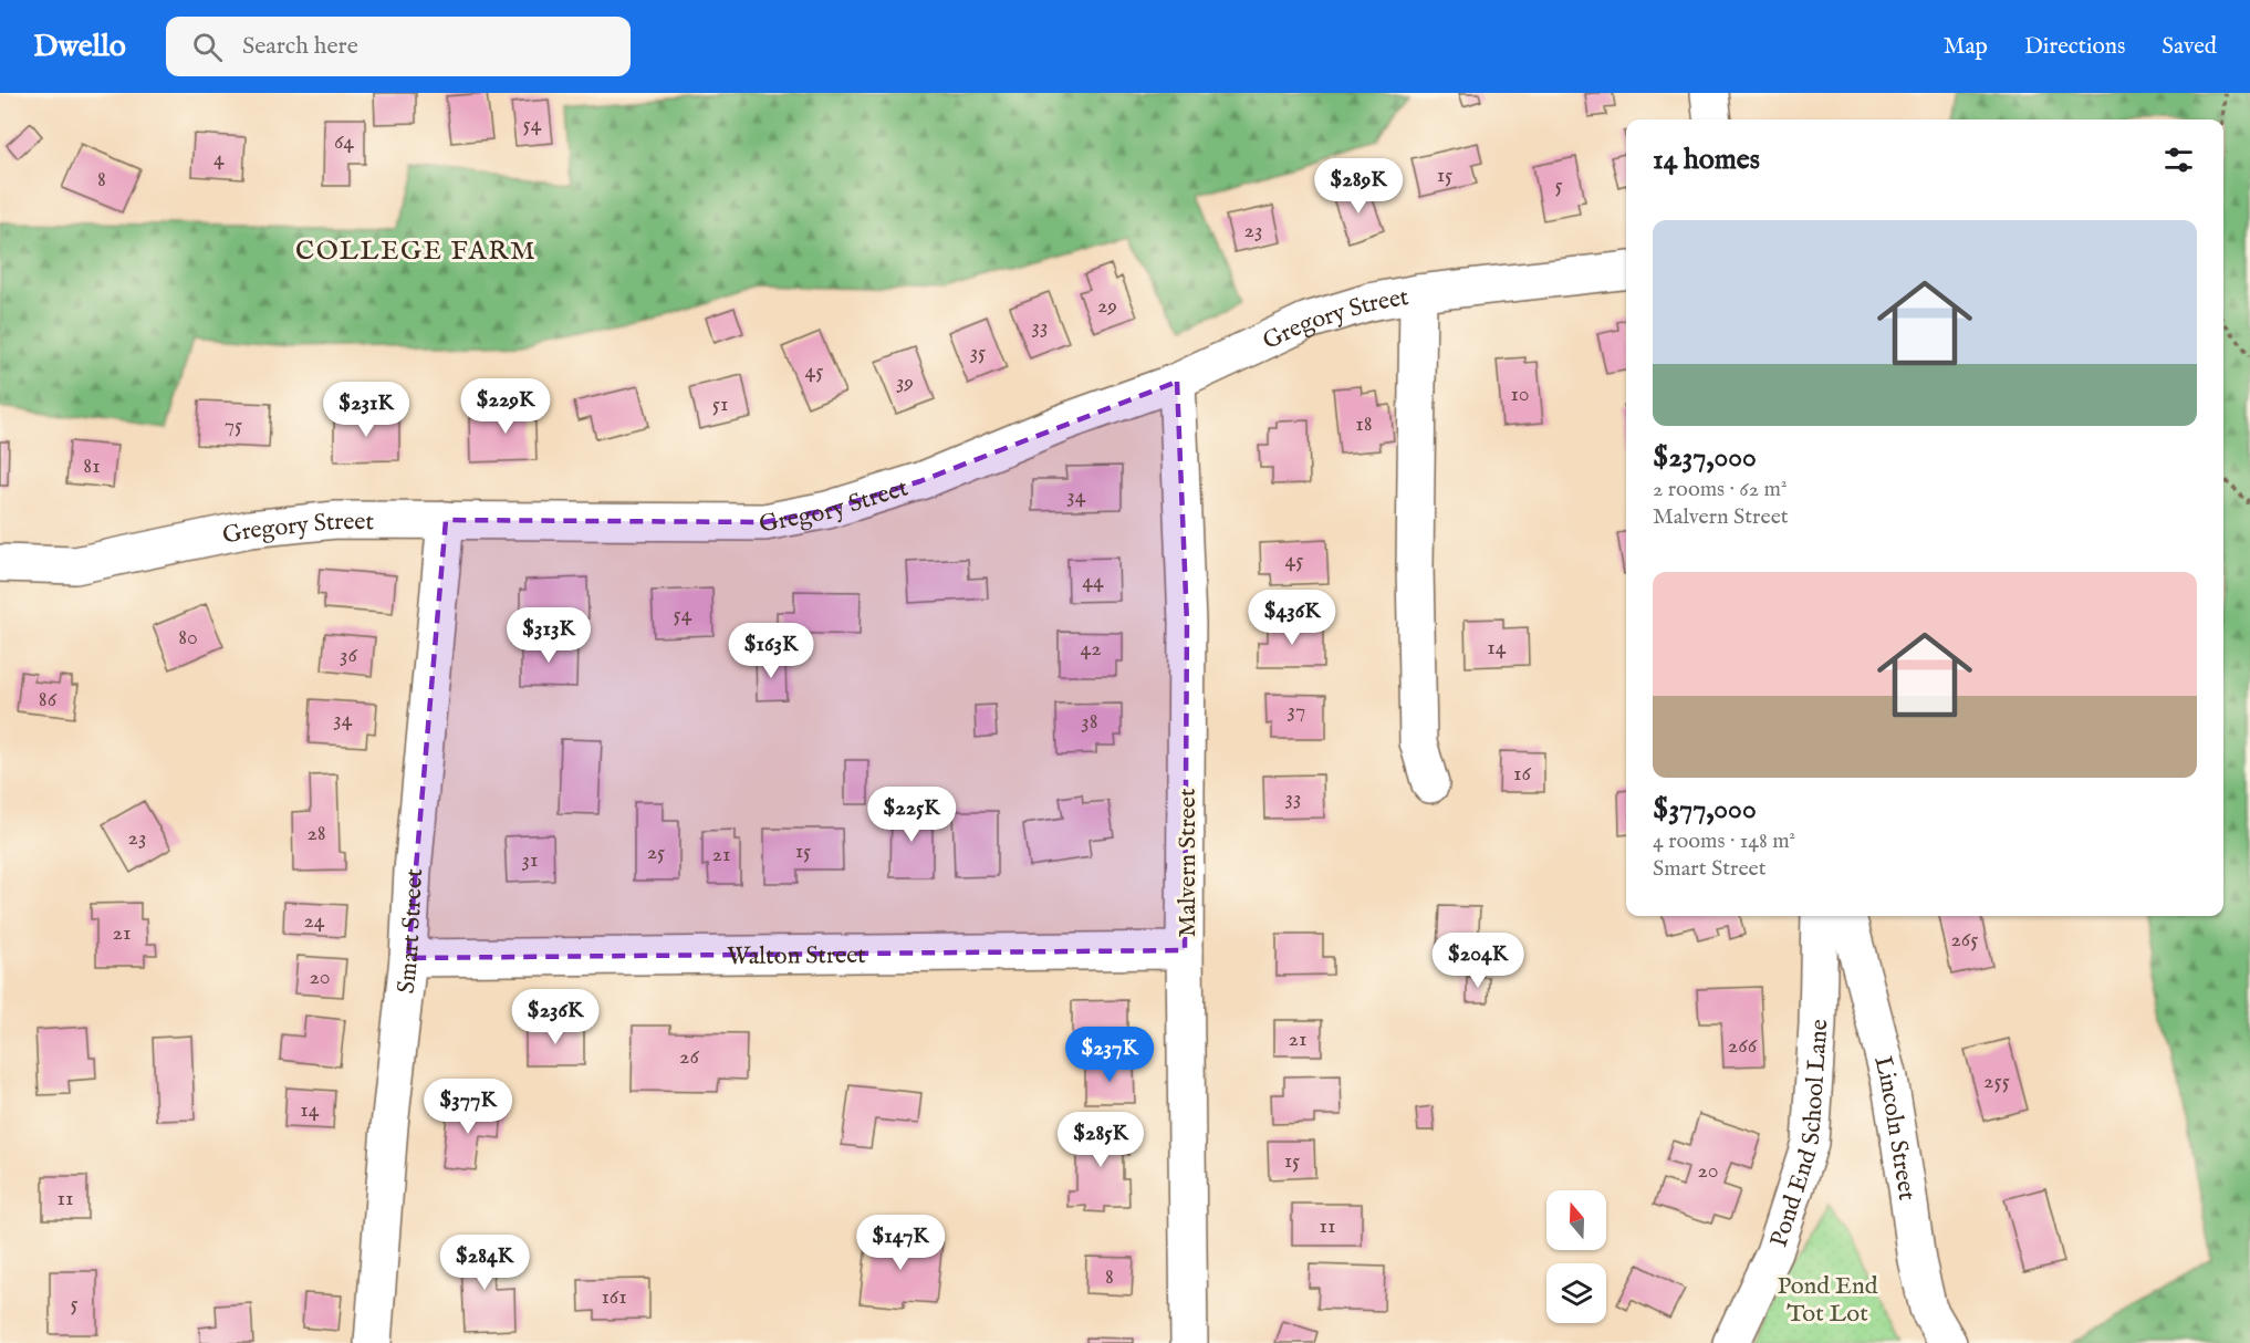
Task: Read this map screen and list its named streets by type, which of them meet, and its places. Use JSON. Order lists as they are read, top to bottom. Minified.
{"streets":{"street":["Gregory Street","Malvern Street","Smart Street","Walton Street","Lincoln Street","Pond End School Lane"]},"crossings":[["Gregory Street","Malvern Street"],["Gregory Street","Smart Street"],["Malvern Street","Walton Street"],["Smart Street","Walton Street"]],"districts":["COLLEGE FARM"],"parks":["Pond End Tot Lot"],"house_numbers":["54","64","4","15","8","5","23","29","33","35","45","39","10","51","18","75","81","34","45","44","54","80","14","42","36","86","37","34","38","16","33","28","23","15","25","21","31","24","21","265","20","21","266","26","255","14","15","20","11","11","8","161","5"],"north":"top","page":{"header":"Dwello","search":"Search here","nav":["Map","Directions","Saved"],"heading":"14 homes","price":["$289K","$229K","$231K","$436K","$313K","$163K","$225K","$204K","$236K","$237K","$377K","$285K","$147K","$284K"],"list":[{"name":"$237,000","note":"2 rooms · 62 m² · Malvern Street"},{"name":"$377,000","note":"4 rooms · 148 m² · Smart Street"}]}}
